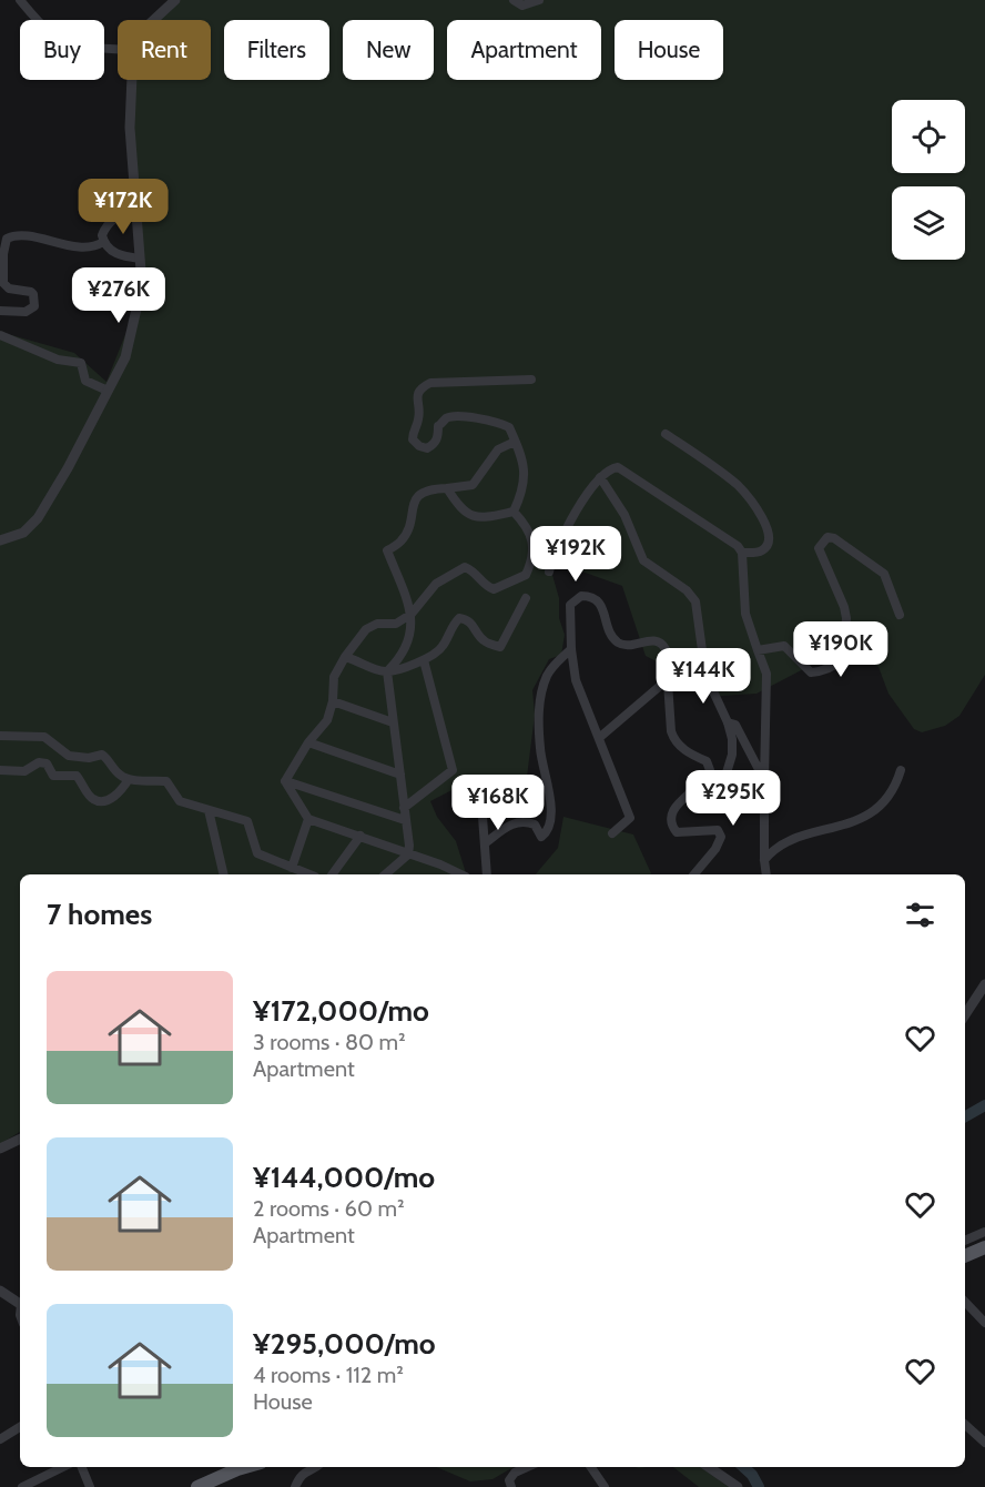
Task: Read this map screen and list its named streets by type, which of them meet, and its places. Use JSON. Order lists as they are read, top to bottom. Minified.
{"page":{"chip":["Buy","Rent","Filters","New","Apartment","House"],"price":["¥172K","¥276K","¥192K","¥190K","¥144K","¥295K","¥168K"],"heading":"7 homes","list":[{"name":"¥172,000/mo","note":"3 rooms · 80 m² · Apartment"},{"name":"¥144,000/mo","note":"2 rooms · 60 m² · Apartment"},{"name":"¥295,000/mo","note":"4 rooms · 112 m² · House"}]}}
